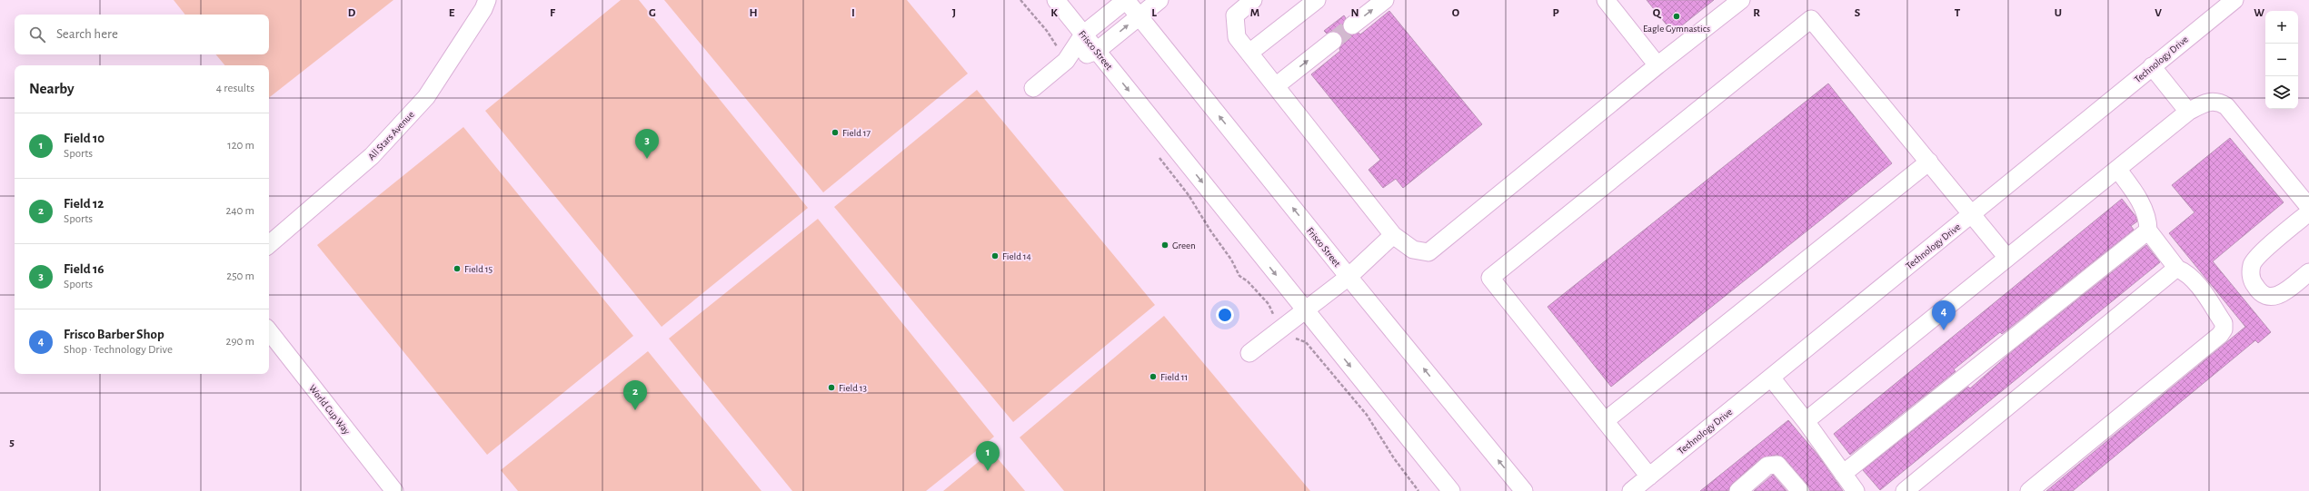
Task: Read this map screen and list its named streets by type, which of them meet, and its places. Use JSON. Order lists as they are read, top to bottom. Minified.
{"streets":{"street":["Frisco Street","Technology Drive","All Stars Avenue","World Cup Way"]},"places":["Eagle Gymnastics","Field 17","Green","Field 14","Field 15","Field 11","Field 13"],"page":{"map_buttons":["+","−"],"search":"Search here","heading":["Nearby","4 results"],"list":[{"mark":"1","name":"Field 10","note":"Sports","value":"120 m"},{"mark":"2","name":"Field 12","note":"Sports","value":"240 m"},{"mark":"3","name":"Field 16","note":"Sports","value":"250 m"},{"mark":"4","name":"Frisco Barber Shop","note":"Shop · Technology Drive","value":"290 m"}],"pins":["3","4","2","1"]},"grid":{"columns":["D","E","F","G","H","I","J","K","L","M","N","O","P","Q","R","S","T","U","V","W"],"rows":["5"]}}
